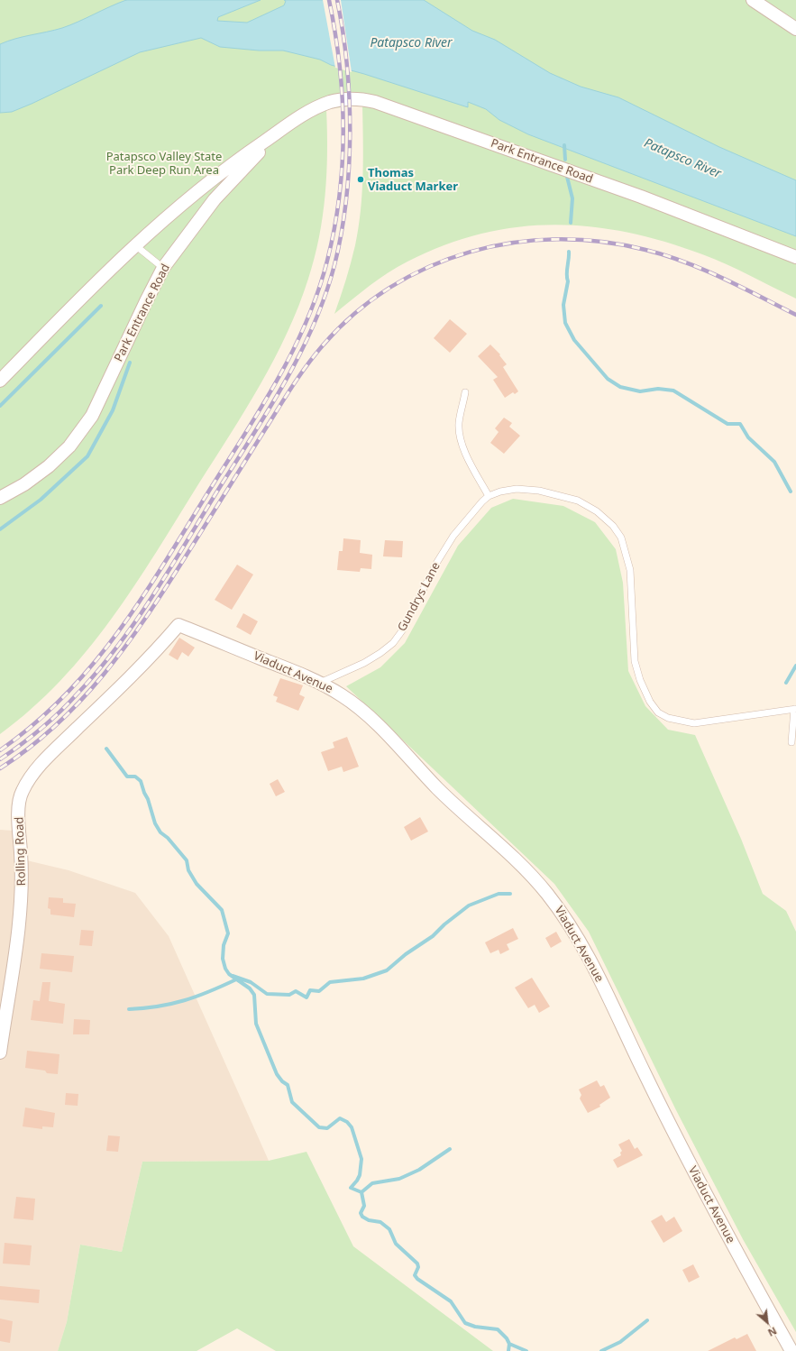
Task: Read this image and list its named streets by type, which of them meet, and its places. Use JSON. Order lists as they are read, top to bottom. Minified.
{"streets":{"street":["Park Entrance Road","Viaduct Avenue","Rolling Road"],"lane":["Gundrys Lane"]},"crossings":[["Gundrys Lane","Viaduct Avenue"],["Viaduct Avenue","Rolling Road"]],"water":["Patapsco River"],"parks":["Patapsco Valley State Park Deep Run Area"],"places":["Thomas Viaduct Marker"],"north":"bottom right"}
